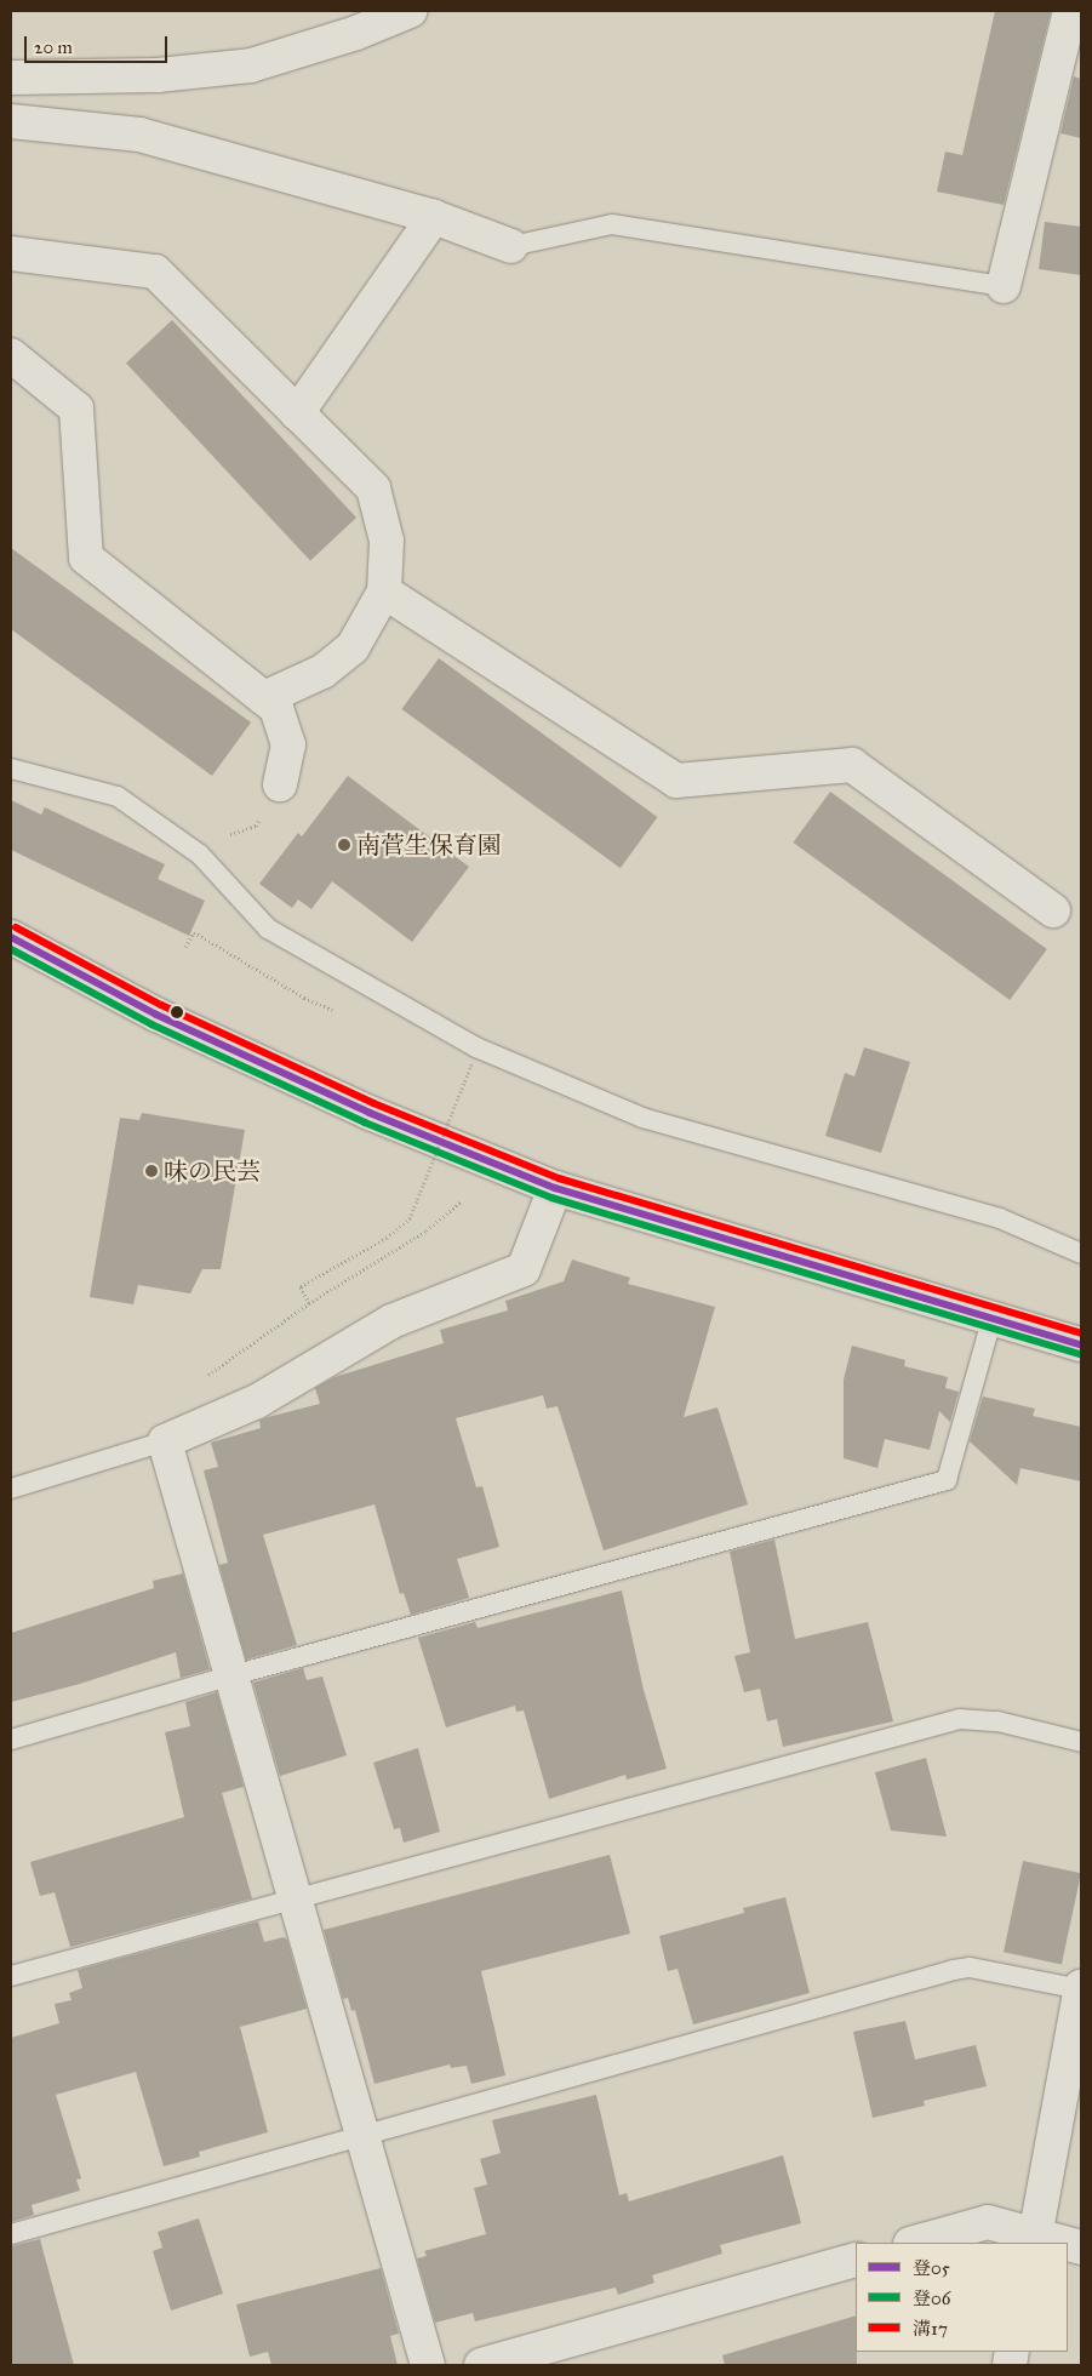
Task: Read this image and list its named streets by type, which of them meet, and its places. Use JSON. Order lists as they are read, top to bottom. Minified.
{"places":["南菅生保育園","味の民芸"],"lines":["transit line 溝17","transit line 登05","transit line 登06"],"legend":["登05","登06","溝17"],"scale_bar":"20 m"}
